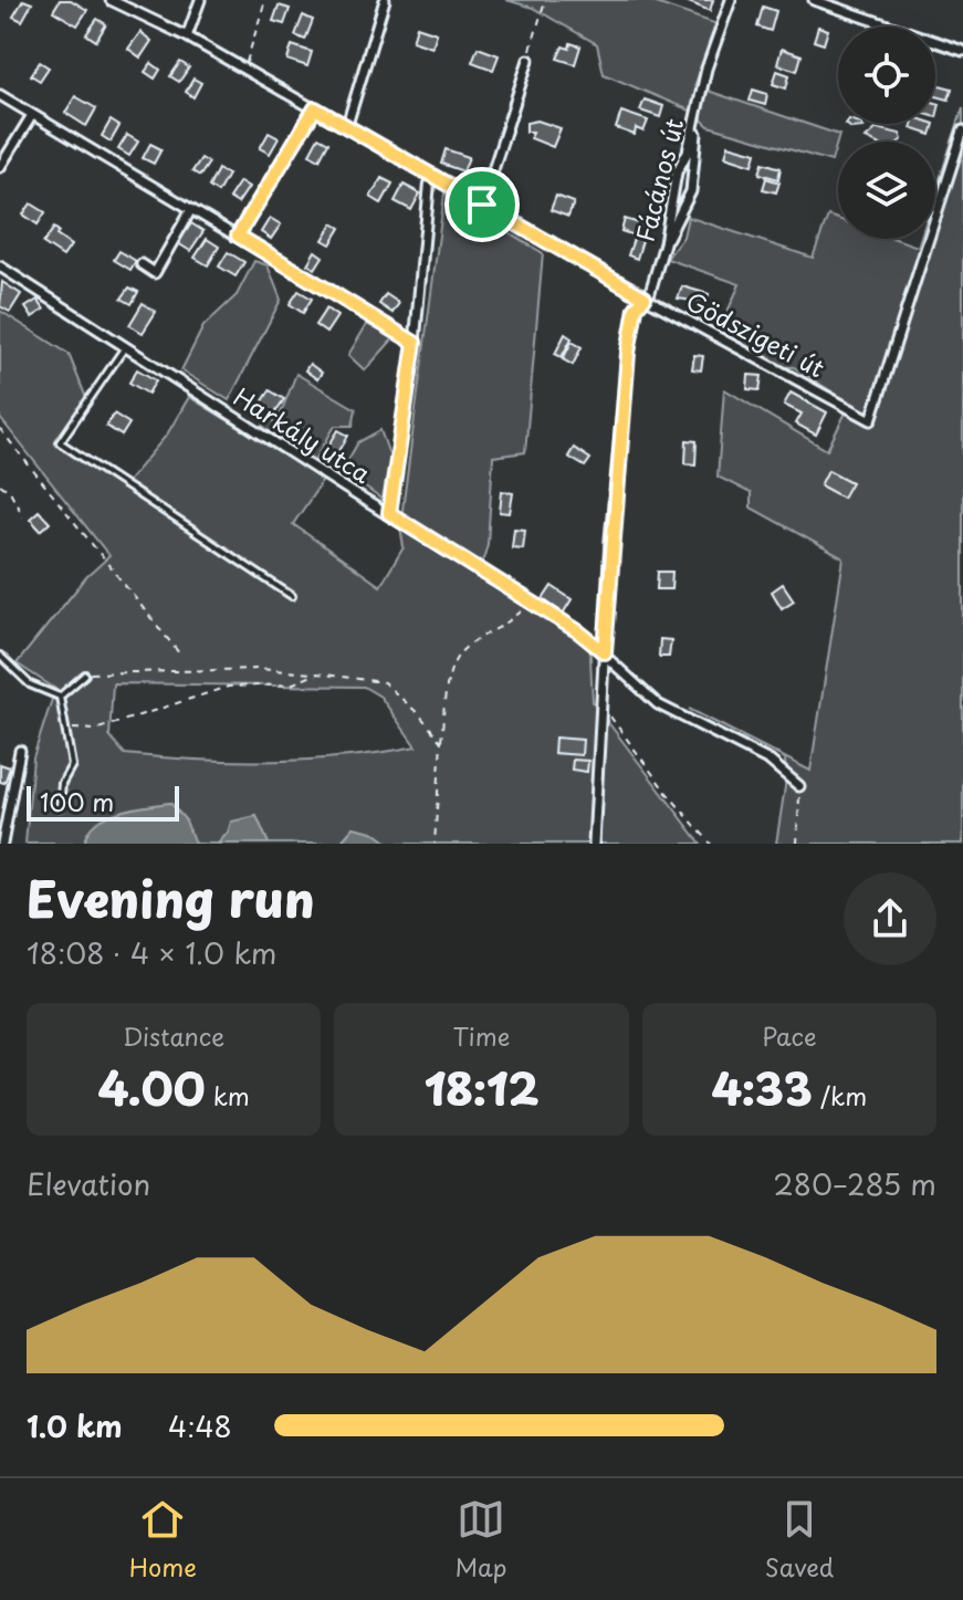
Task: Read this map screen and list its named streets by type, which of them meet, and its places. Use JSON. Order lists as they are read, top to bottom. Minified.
{"streets":{"street":["Fácános út","Gödszigeti út","Harkály utca"]},"crossings":[["Fácános út","Gödszigeti út"],["Fácános út","Harkály utca"]],"scale_bar":"100 m","page":{"scale":"100 m","heading":["Evening run","18:08 · 4 × 1.0 km"],"stats":[["Distance","4.00 km"],["Time","18:12"],["Pace","4:33 /km"]],"chart":["Elevation","280–285 m"],"list":[{"name":"1.0 km","note":"4:48"}],"tabs":["Home","Map","Saved"]}}
